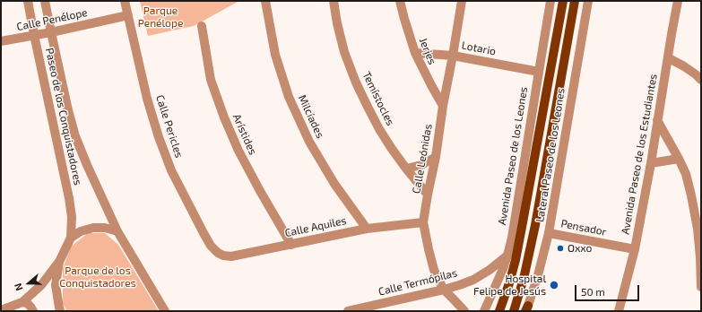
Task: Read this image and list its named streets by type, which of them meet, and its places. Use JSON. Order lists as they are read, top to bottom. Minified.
{"streets":{"main road":["Avenida Paseo de los Leones"],"street":["Calle Penélope","Lotario","Jerjes","Temístocles","Paseo de los Conquistadores","Milcíades","Calle Pericles","Arístides","Avenida Paseo de los Estudiantes","Lateral Paseo de los Leones","Calle Leónidas","Calle Aquiles","Pensador","Calle Termópilas"]},"crossings":[["Calle Penélope","Paseo de los Conquistadores"],["Calle Penélope","Calle Pericles"],["Lotario","Jerjes"],["Lotario","Avenida Paseo de los Leones"],["Lotario","Calle Leónidas"],["Jerjes","Calle Leónidas"],["Temístocles","Calle Leónidas"],["Milcíades","Calle Aquiles"],["Calle Pericles","Calle Aquiles"],["Arístides","Calle Aquiles"],["Avenida Paseo de los Estudiantes","Pensador"],["Lateral Paseo de los Leones","Pensador"],["Avenida Paseo de los Leones","Calle Termópilas"],["Calle Leónidas","Calle Aquiles"],["Calle Leónidas","Calle Termópilas"]],"parks":["Parque Penélope","Parque de los Conquistadores"],"places":["Oxxo","Hospital Felipe de Jesús"],"scale_bar":"50 m","north":"left"}
